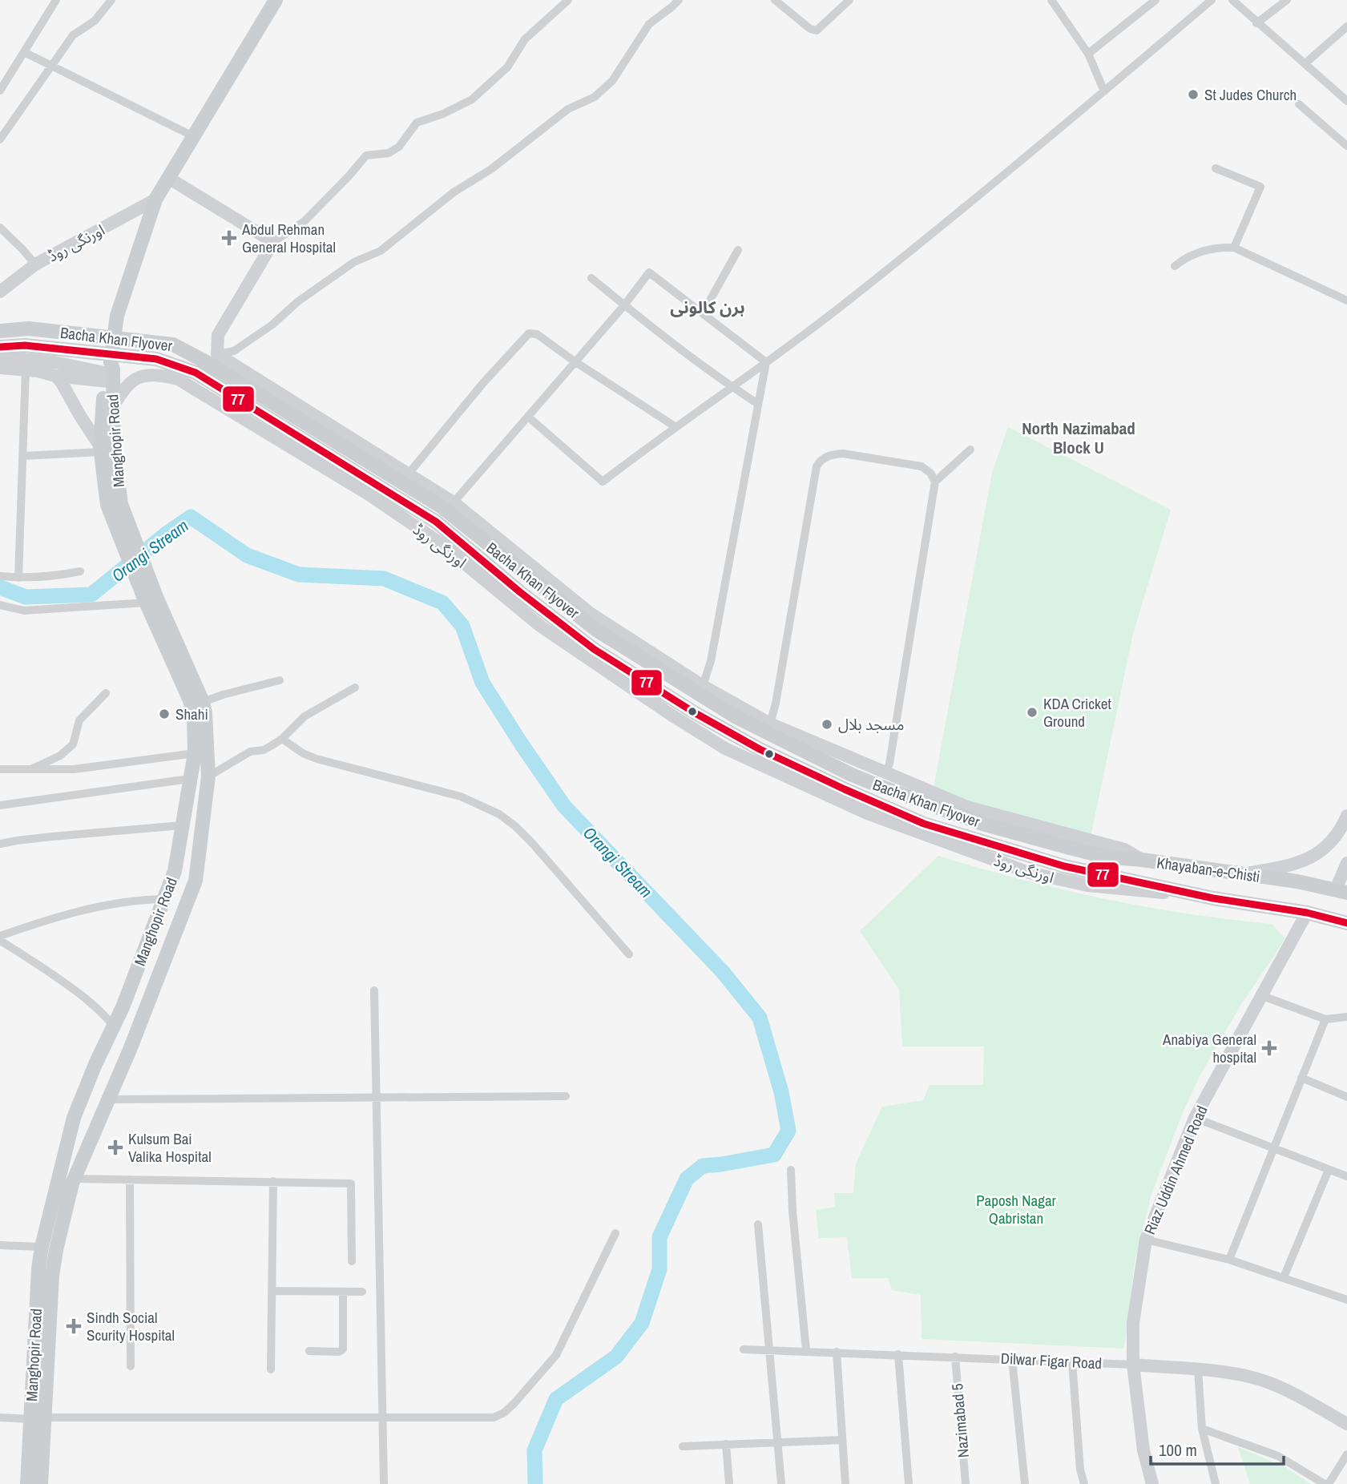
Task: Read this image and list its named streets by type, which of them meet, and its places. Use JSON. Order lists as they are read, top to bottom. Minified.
{"streets":{"main road":["Bacha Khan Flyover","Manghopir Road","Khayaban-e-Chisti"],"street":["اورنگی روڈ","Riaz Uddin Ahmed Road","Dilwar Figar Road","Nazimabad 5"]},"crossings":[["اورنگی روڈ","Manghopir Road"],["اورنگی روڈ","Khayaban-e-Chisti"],["Bacha Khan Flyover","Khayaban-e-Chisti"],["Khayaban-e-Chisti","Riaz Uddin Ahmed Road"],["Riaz Uddin Ahmed Road","Dilwar Figar Road"],["Dilwar Figar Road","Nazimabad 5"]],"districts":["ہرن کالونی","North Nazimabad Block U"],"water":["Orangi Stream"],"parks":["Paposh Nagar Qabristan"],"places":{"other":["St Judes Church","KDA Cricket Ground","Shahi","مسجد بلال"],"health":["Abdul Rehman General Hospital","Anabiya General hospital","Kulsum Bai Valika Hospital","Sindh Social Scurity Hospital"]},"lines":["transit line 77"],"scale_bar":"100 m"}
